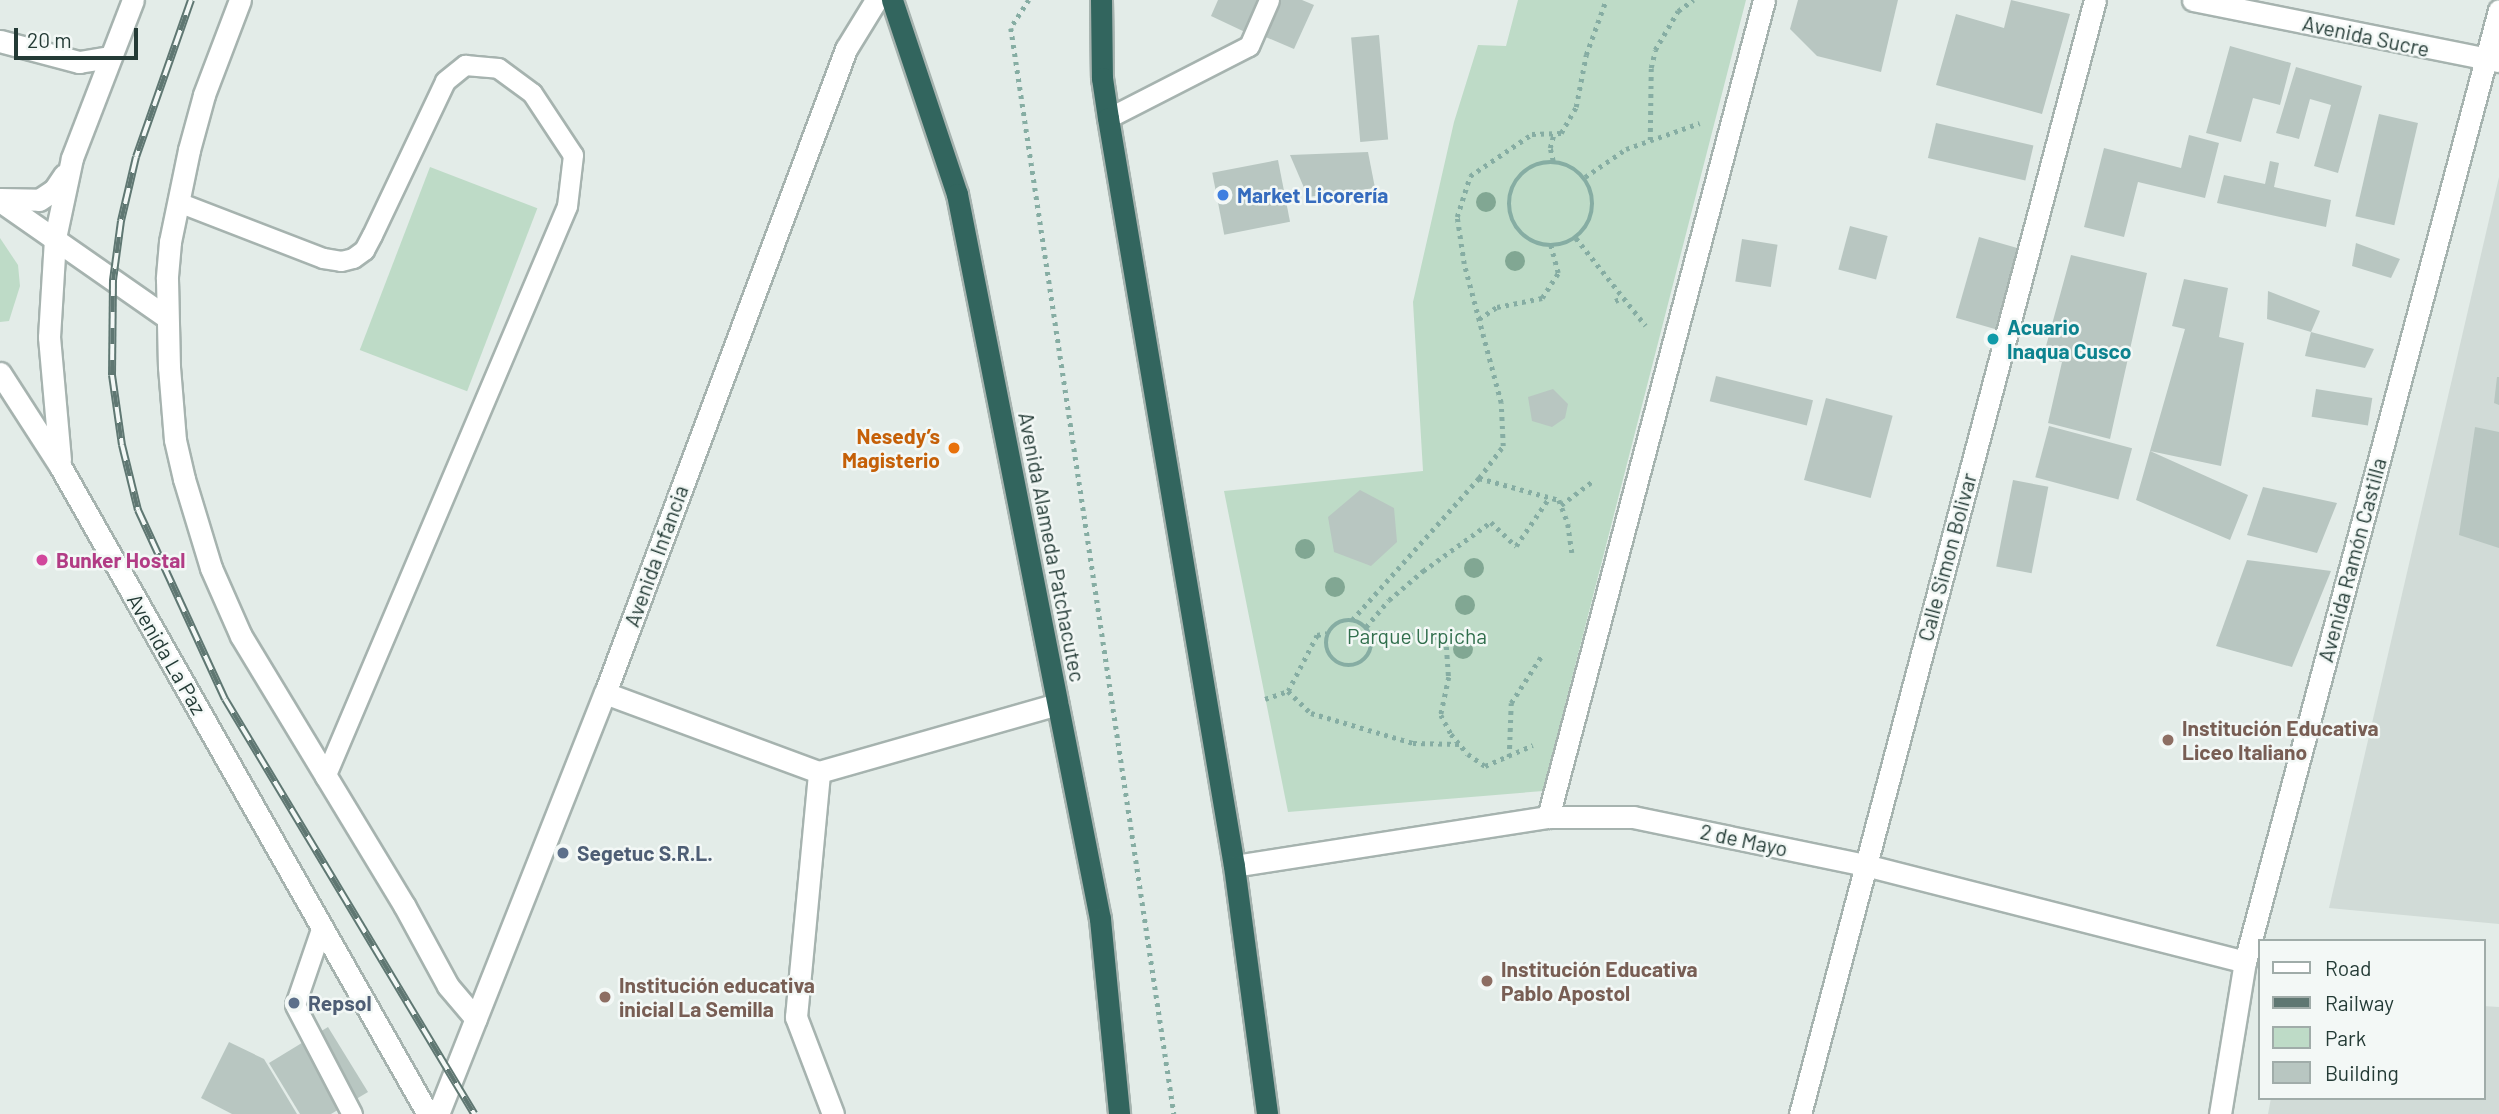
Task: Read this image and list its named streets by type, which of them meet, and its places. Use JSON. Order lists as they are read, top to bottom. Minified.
{"streets":{"highway":["Avenida Alameda Patchacutec"],"street":["Avenida Sucre","Avenida Infancia","Calle Simon Bolivar","Avenida Ramón Castilla","Avenida La Paz","2 de Mayo"]},"crossings":[["Avenida Sucre","Avenida Ramón Castilla"],["Calle Simon Bolivar","2 de Mayo"],["Avenida Ramón Castilla","2 de Mayo"]],"parks":["Parque Urpicha"],"places":["Market Licorería","Acuario Inaqua Cusco","Nesedy’s Magisterio","Bunker Hostal","Institución Educativa Liceo Italiano","Segetuc S.R.L.","Institución Educativa Pablo Apostol","Institución educativa inicial La Semilla","Repsol"],"legend":["Road","Railway","Park","Building"],"scale_bar":"20 m"}
